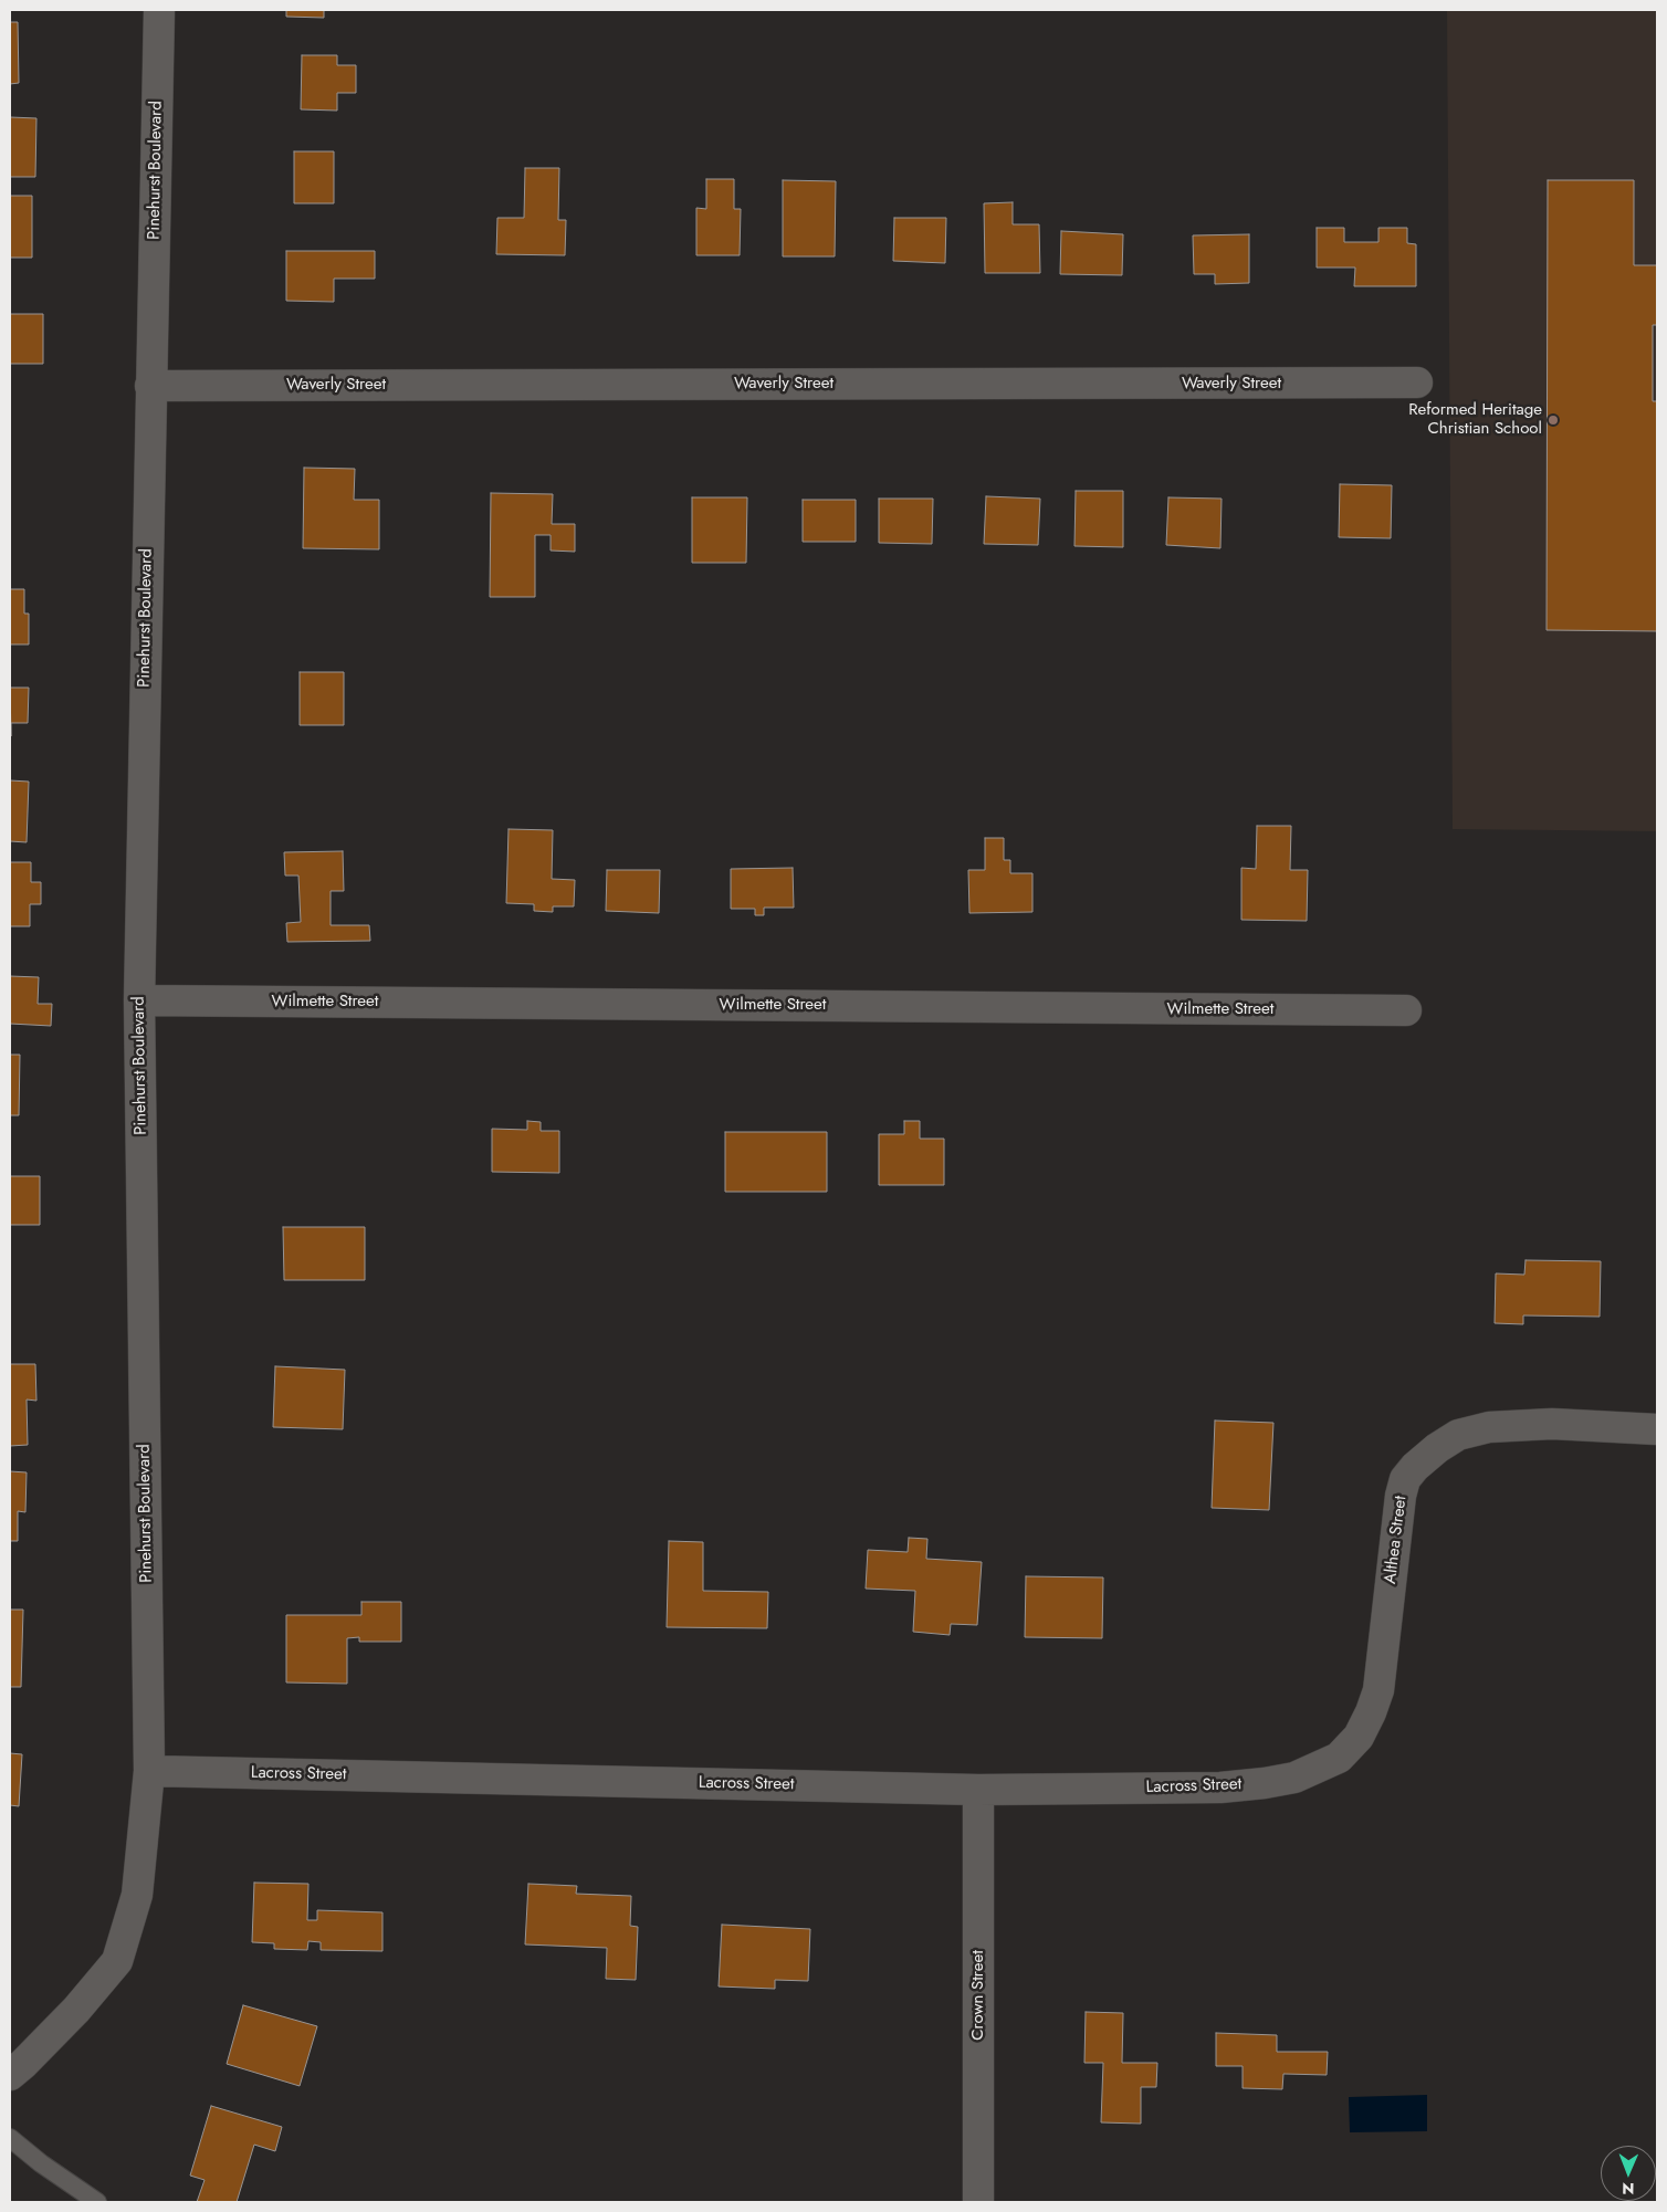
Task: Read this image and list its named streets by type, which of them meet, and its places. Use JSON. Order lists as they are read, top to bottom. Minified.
{"streets":{"street":["Pinehurst Boulevard","Waverly Street","Wilmette Street","Althea Street","Lacross Street","Crown Street"]},"crossings":[["Pinehurst Boulevard","Waverly Street"],["Pinehurst Boulevard","Wilmette Street"],["Pinehurst Boulevard","Lacross Street"],["Althea Street","Lacross Street"],["Lacross Street","Crown Street"]],"places":["Reformed Heritage Christian School"],"north":"bottom"}
